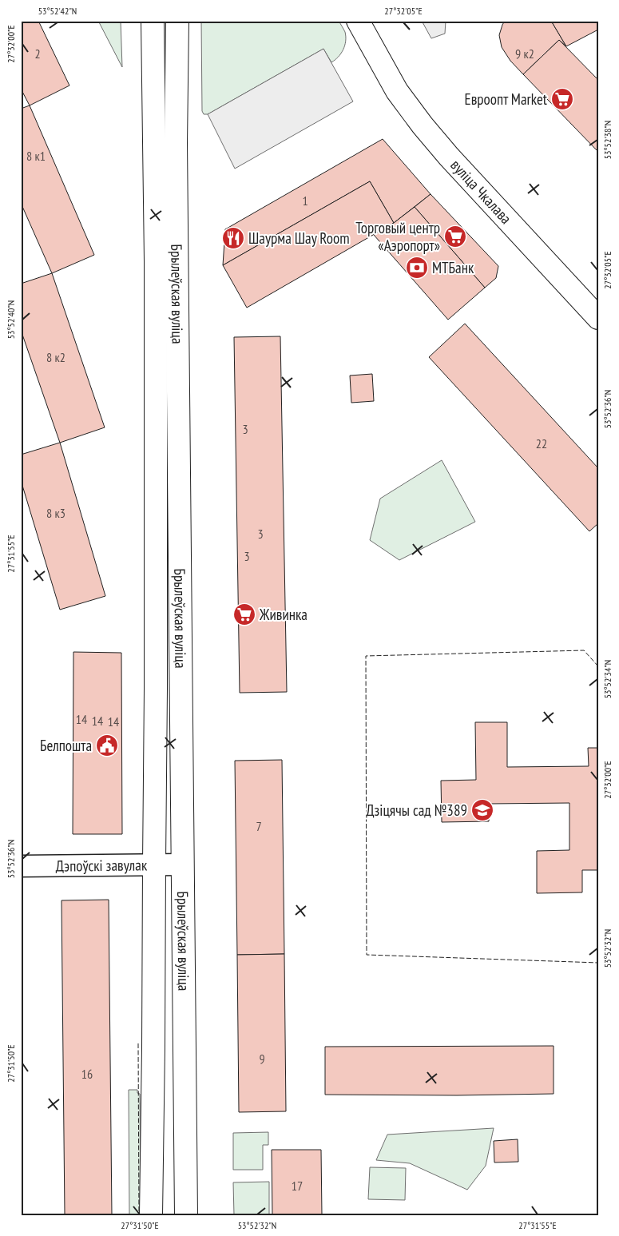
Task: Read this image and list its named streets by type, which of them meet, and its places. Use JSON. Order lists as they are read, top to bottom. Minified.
{"streets":{"main road":["вуліца Чкалава","Брылеўская вуліца"],"street":["Дэпоўскі завулак"]},"crossings":[["Брылеўская вуліца","Дэпоўскі завулак"]],"places":{"supermarket":["Евроопт Market","Торговый центр «Аэропорт»","Живинка"],"restaurant":["Шаурма Шау Room"],"bank":["МТБанк"],"public building":["Белпошта"],"school or university":["Дзіцячы сад №389"]},"house_numbers":["2","9 к2","8 к1","1","8 к2","3","22","8 к3","3","3","14","14","14","7","9","16","17"],"coordinates":["53°52'42\"N","27°32'05\"E","27°32'00\"E","53°52'38\"N","53°52'40\"N","53°52'36\"N","27°31'55\"E","53°52'34\"N","53°52'32\"N","27°31'50\"E"]}
